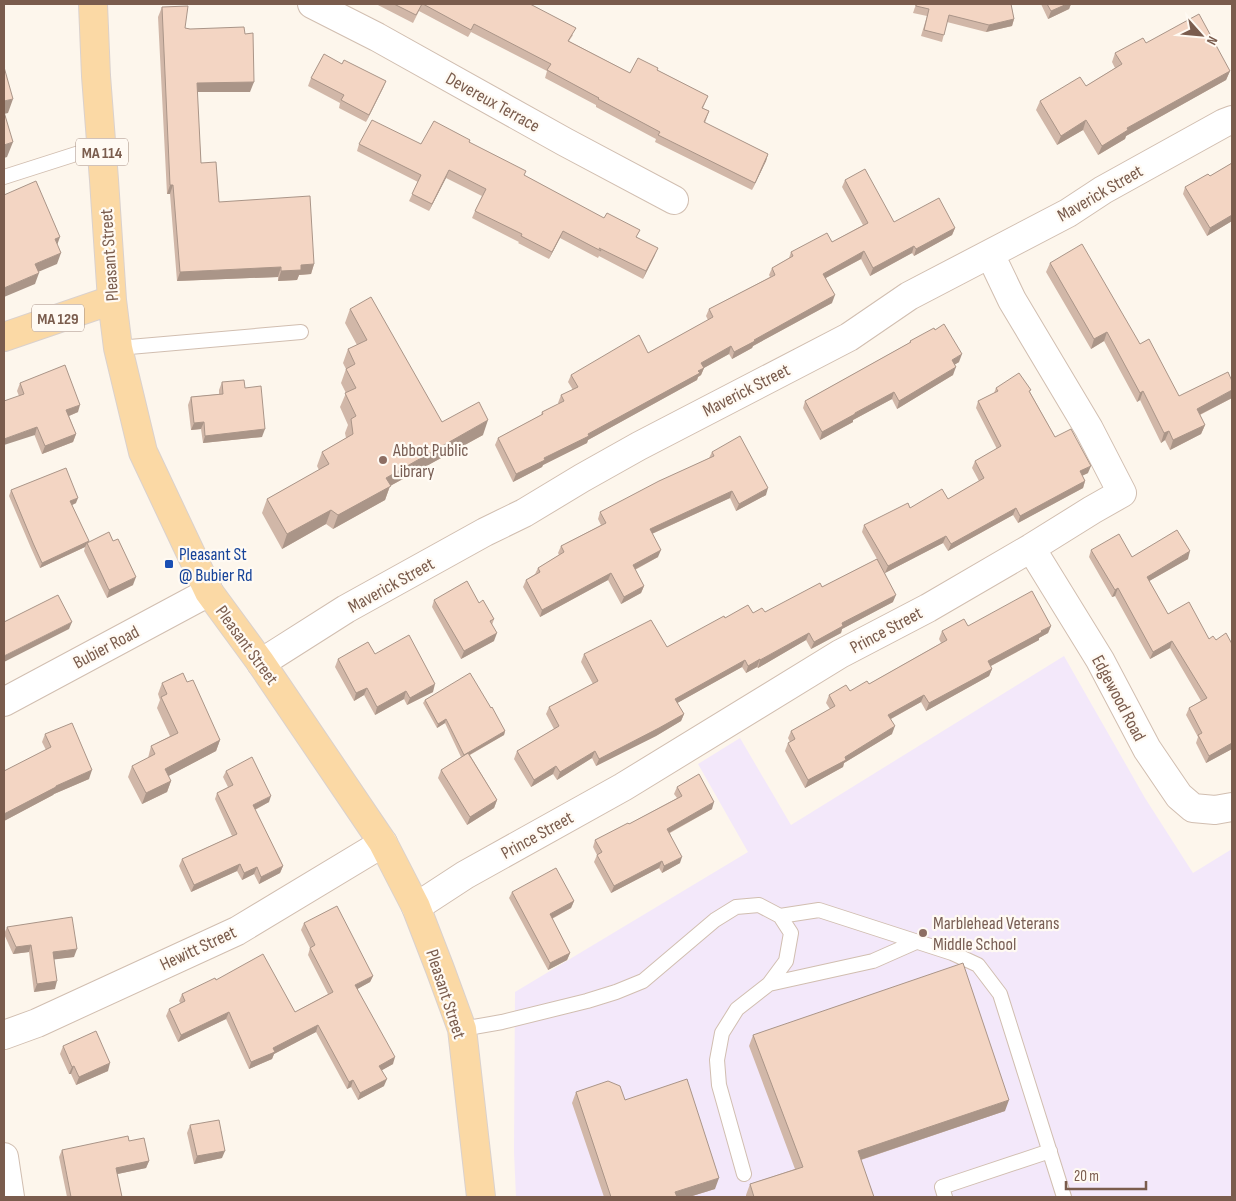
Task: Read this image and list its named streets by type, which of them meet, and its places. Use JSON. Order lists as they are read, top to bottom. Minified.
{"streets":{"main road":["MA 114","Pleasant Street","MA 129"],"street":["Devereux Terrace","Maverick Street","Prince Street","Bubier Road","Edgewood Road","Hewitt Street"]},"crossings":[["Maverick Street","Pleasant Street"],["Maverick Street","Prince Street"],["Pleasant Street","MA 129"],["Pleasant Street","Prince Street"],["Pleasant Street","Bubier Road"],["Pleasant Street","Hewitt Street"],["Prince Street","Edgewood Road"]],"places":{"other":["Abbot Public Library","Marblehead Veterans Middle School"],"transit":["Pleasant St @ Bubier Rd"]},"scale_bar":"20 m","north":"bottom right"}
